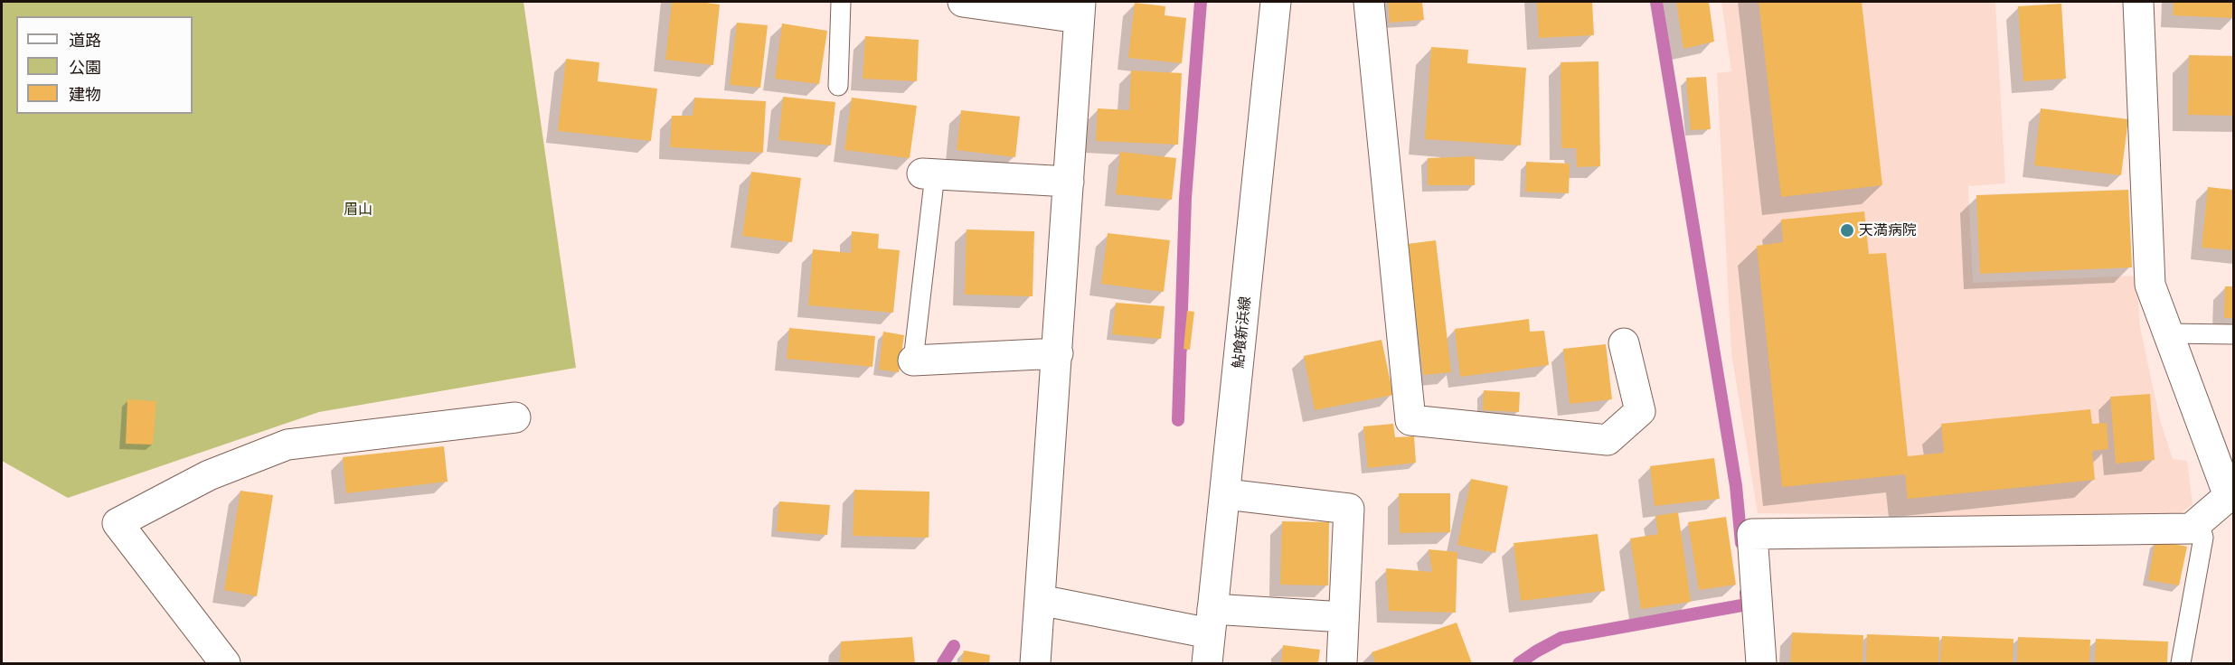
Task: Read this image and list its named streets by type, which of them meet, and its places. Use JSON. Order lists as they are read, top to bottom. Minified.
{"streets":{"street":["鮎喰新浜線"]},"parks":["眉山"],"places":["天満病院"],"legend":["道路","公園","建物"]}
